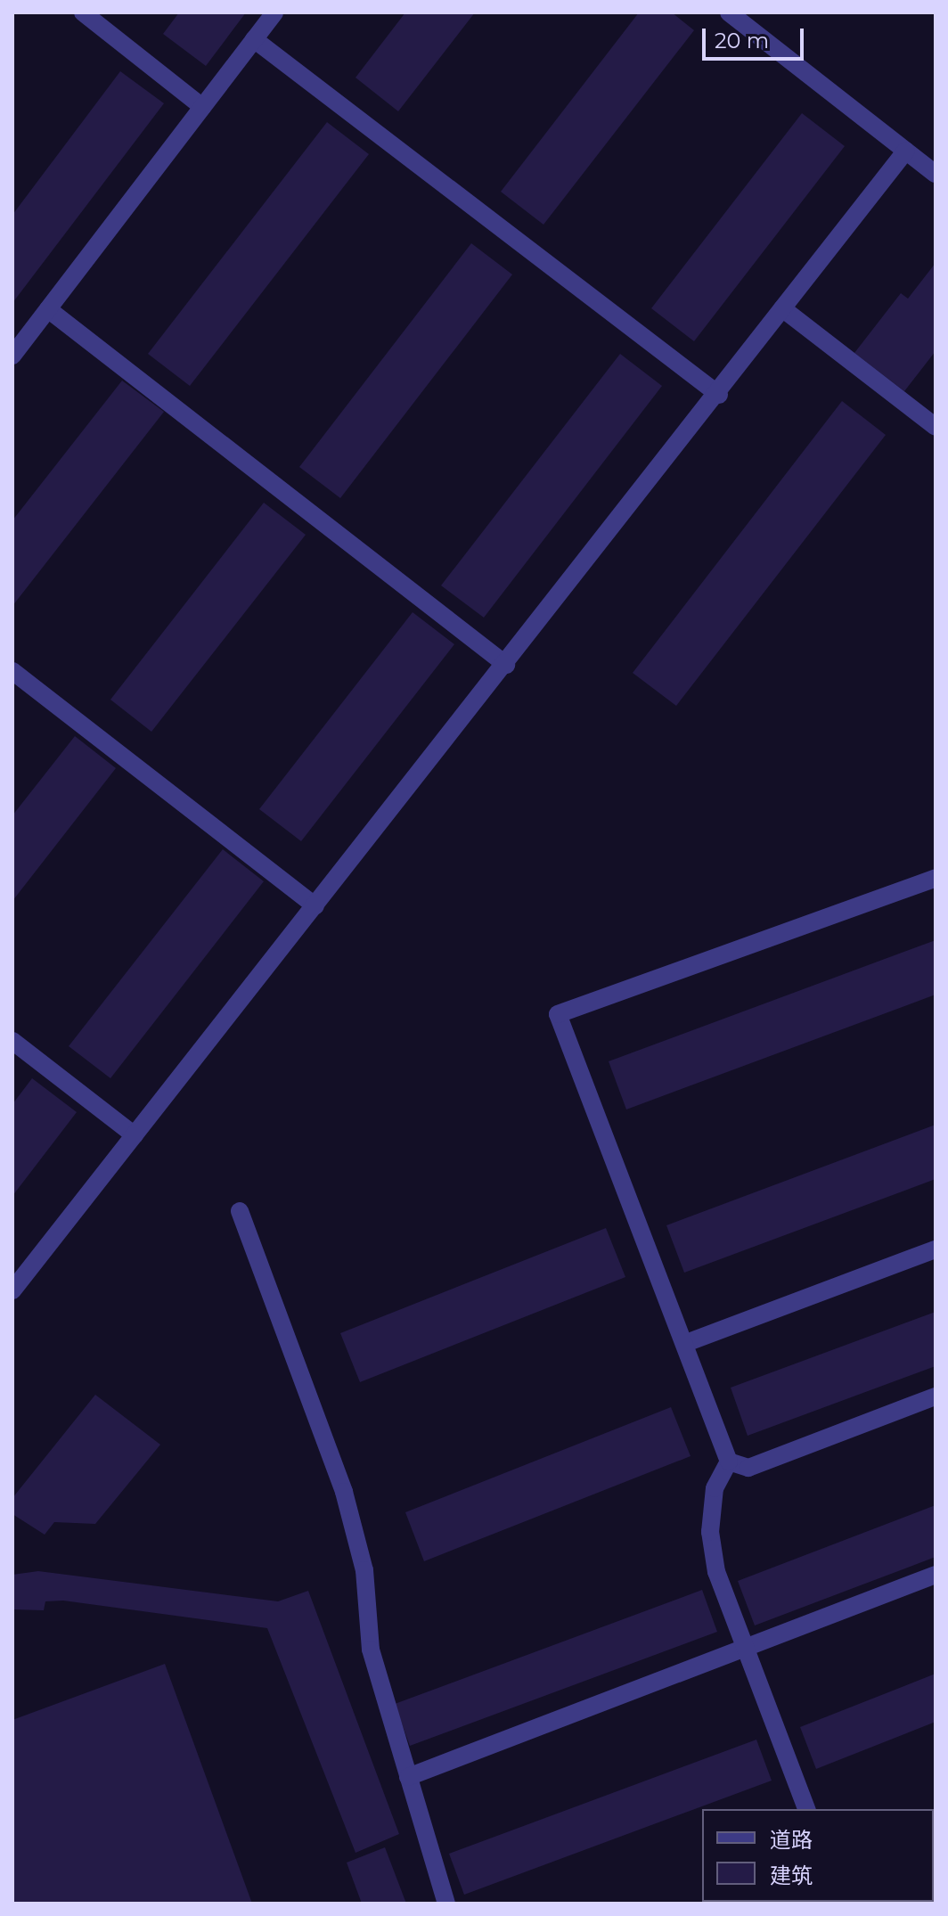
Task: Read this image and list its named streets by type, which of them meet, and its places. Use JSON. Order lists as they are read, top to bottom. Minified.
{"legend":["道路","建筑"],"scale_bar":"20 m"}
